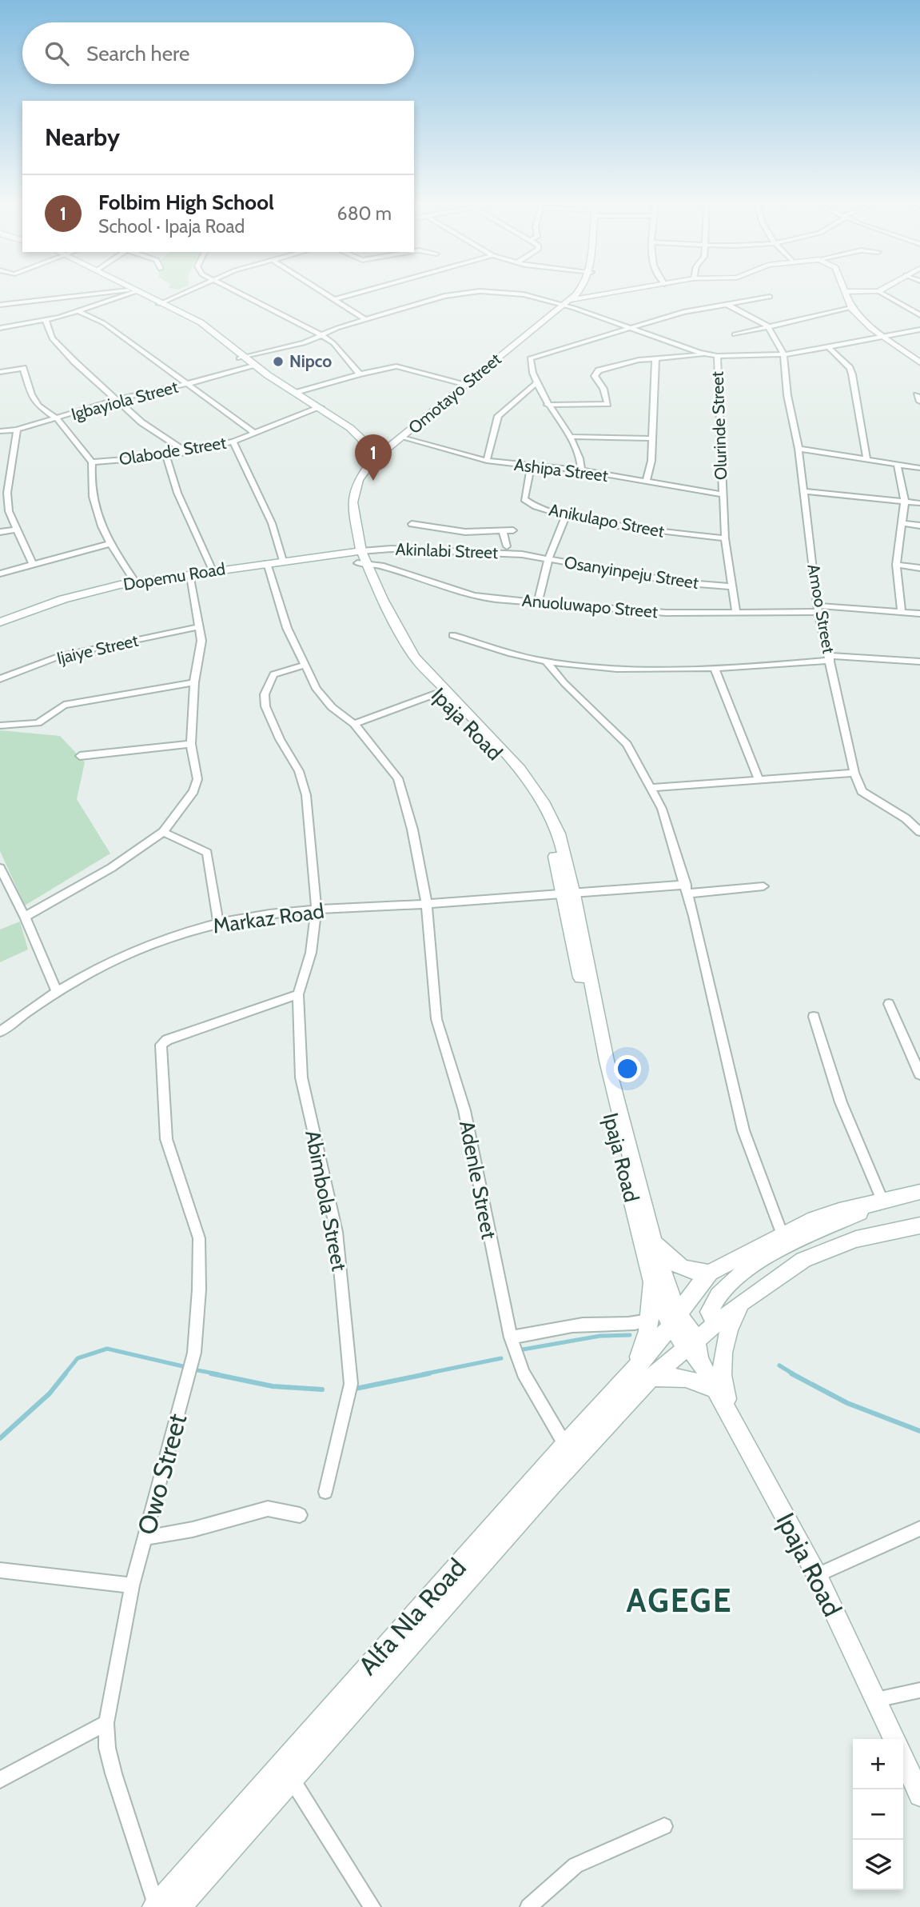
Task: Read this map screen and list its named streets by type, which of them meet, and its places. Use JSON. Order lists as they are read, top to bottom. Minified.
{"streets":{"main road":["Dopemu Road","Ipaja Road","Alfa Nla Road"],"street":["Omotayo Street","Igbayiola Street","Olurinde Street","Olabode Street","Ashipa Street","Anikulapo Street","Akinlabi Street","Osanyinpeju Street","Anuoluwapo Street","Amoo Street","Ijaiye Street","Markaz Road","Adenle Street","Abimbola Street","Owo Street"]},"crossings":[["Omotayo Street","Igbayiola Street"],["Omotayo Street","Ashipa Street"],["Omotayo Street","Ipaja Road"],["Olurinde Street","Ashipa Street"],["Ashipa Street","Anikulapo Street"],["Akinlabi Street","Osanyinpeju Street"],["Akinlabi Street","Dopemu Road"],["Akinlabi Street","Anuoluwapo Street"],["Akinlabi Street","Ipaja Road"],["Dopemu Road","Anuoluwapo Street"],["Dopemu Road","Ipaja Road"],["Dopemu Road","Adenle Street"],["Anuoluwapo Street","Amoo Street"],["Anuoluwapo Street","Ipaja Road"],["Ipaja Road","Markaz Road"],["Ipaja Road","Alfa Nla Road"],["Markaz Road","Adenle Street"],["Markaz Road","Abimbola Street"],["Adenle Street","Abimbola Street"],["Adenle Street","Alfa Nla Road"],["Abimbola Street","Owo Street"],["Owo Street","Alfa Nla Road"]],"districts":["AGEGE"],"places":["Nipco"],"page":{"search":"Search here","heading":"Nearby","list":[{"mark":"1","name":"Folbim High School","note":"School · Ipaja Road","value":"680 m"}],"pins":"1","map_buttons":["+","−"]}}
